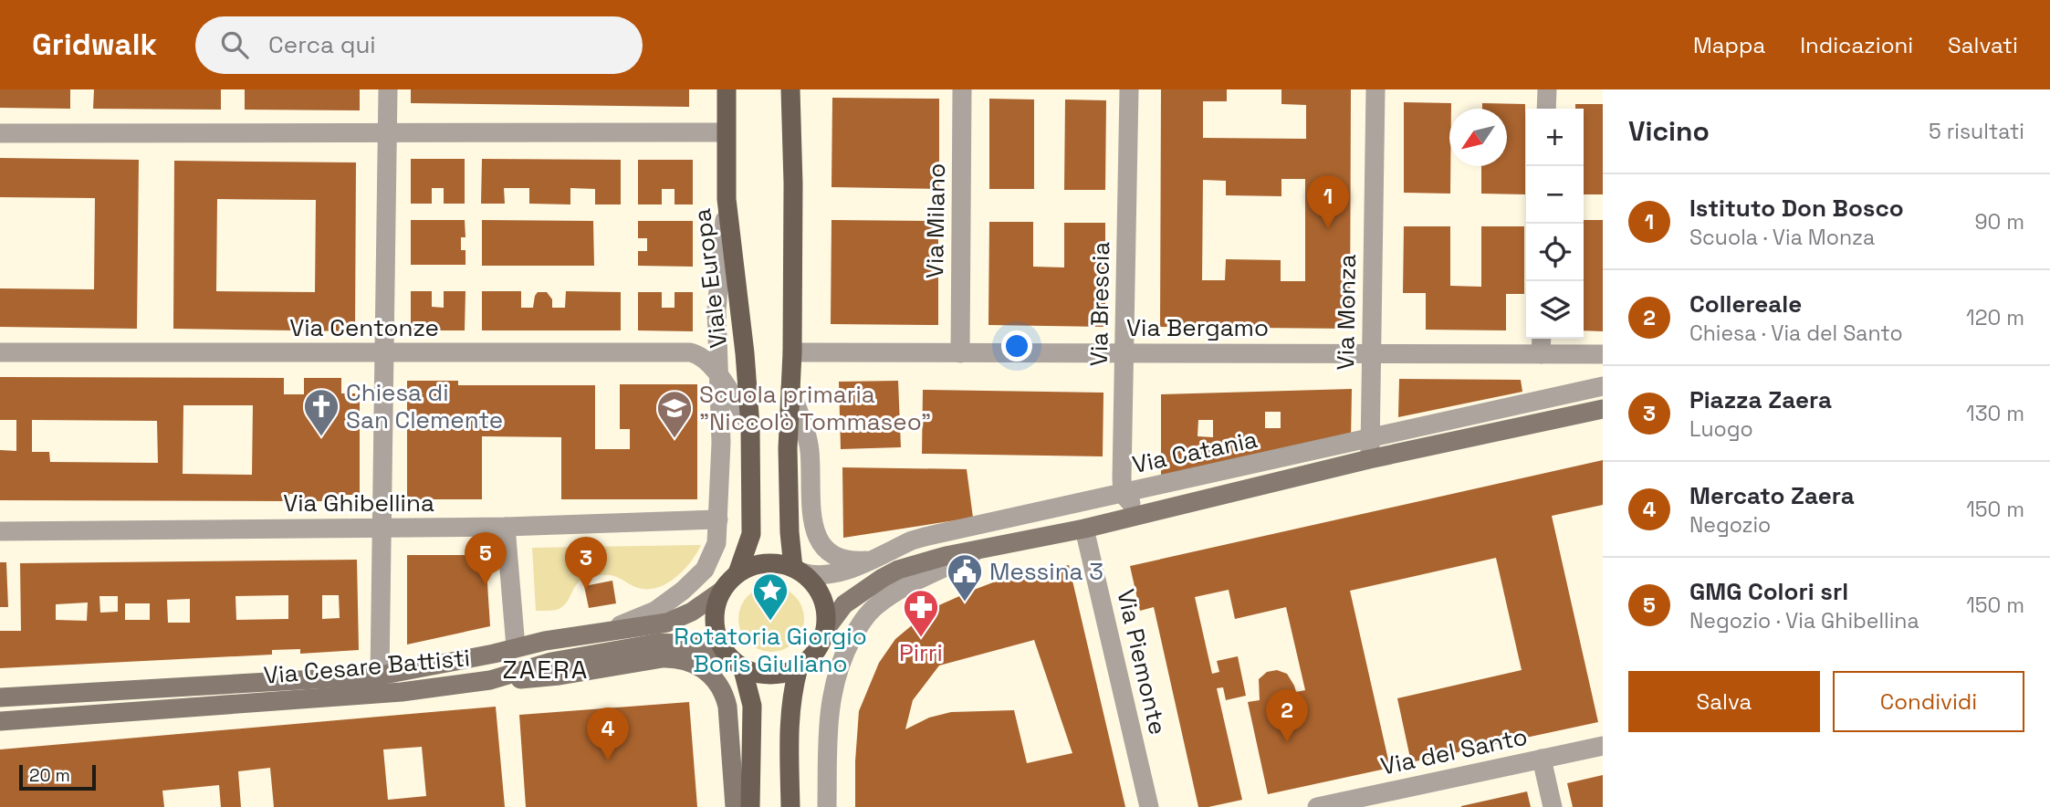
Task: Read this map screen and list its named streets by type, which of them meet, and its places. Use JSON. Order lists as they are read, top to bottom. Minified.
{"streets":{"main road":["Viale Europa","Via Catania","Via Cesare Battisti"],"street":["Via Milano","Via Brescia","Via Monza","Via Centonze","Via Bergamo","Via Ghibellina","Via Piemonte","Via del Santo"]},"crossings":[["Via Milano","Via Bergamo"],["Viale Europa","Via Centonze"],["Viale Europa","Via Catania"],["Viale Europa","Via Cesare Battisti"],["Via Brescia","Via Bergamo"],["Via Brescia","Via Catania"],["Via Monza","Via Bergamo"],["Via Monza","Via Catania"],["Via Catania","Via Piemonte"],["Via Catania","Via Cesare Battisti"]],"districts":["ZAERA"],"places":{"church":["Chiesa di San Clemente"],"school or university":["Scuola primaria \"Niccolò Tommaseo\""],"public building":["Messina 3"],"place":["Rotatoria Giorgio Boris Giuliano"],"pharmacy":["Pirri"]},"scale_bar":"20 m","north":"bottom left","page":{"header":"Gridwalk","search":"Cerca qui","nav":["Mappa","Indicazioni","Salvati"],"heading":["Vicino","5 risultati"],"map_buttons":["+","−"],"list":[{"mark":"1","name":"Istituto Don Bosco","note":"Scuola · Via Monza","value":"90 m"},{"mark":"2","name":"Collereale","note":"Chiesa · Via del Santo","value":"120 m"},{"mark":"3","name":"Piazza Zaera","note":"Luogo","value":"130 m"},{"mark":"4","name":"Mercato Zaera","note":"Negozio","value":"150 m"},{"mark":"5","name":"GMG Colori srl","note":"Negozio · Via Ghibellina","value":"150 m"}],"pins":["1","5","3","2","4"],"buttons":["Salva","Condividi"],"scale":"20 m"}}
